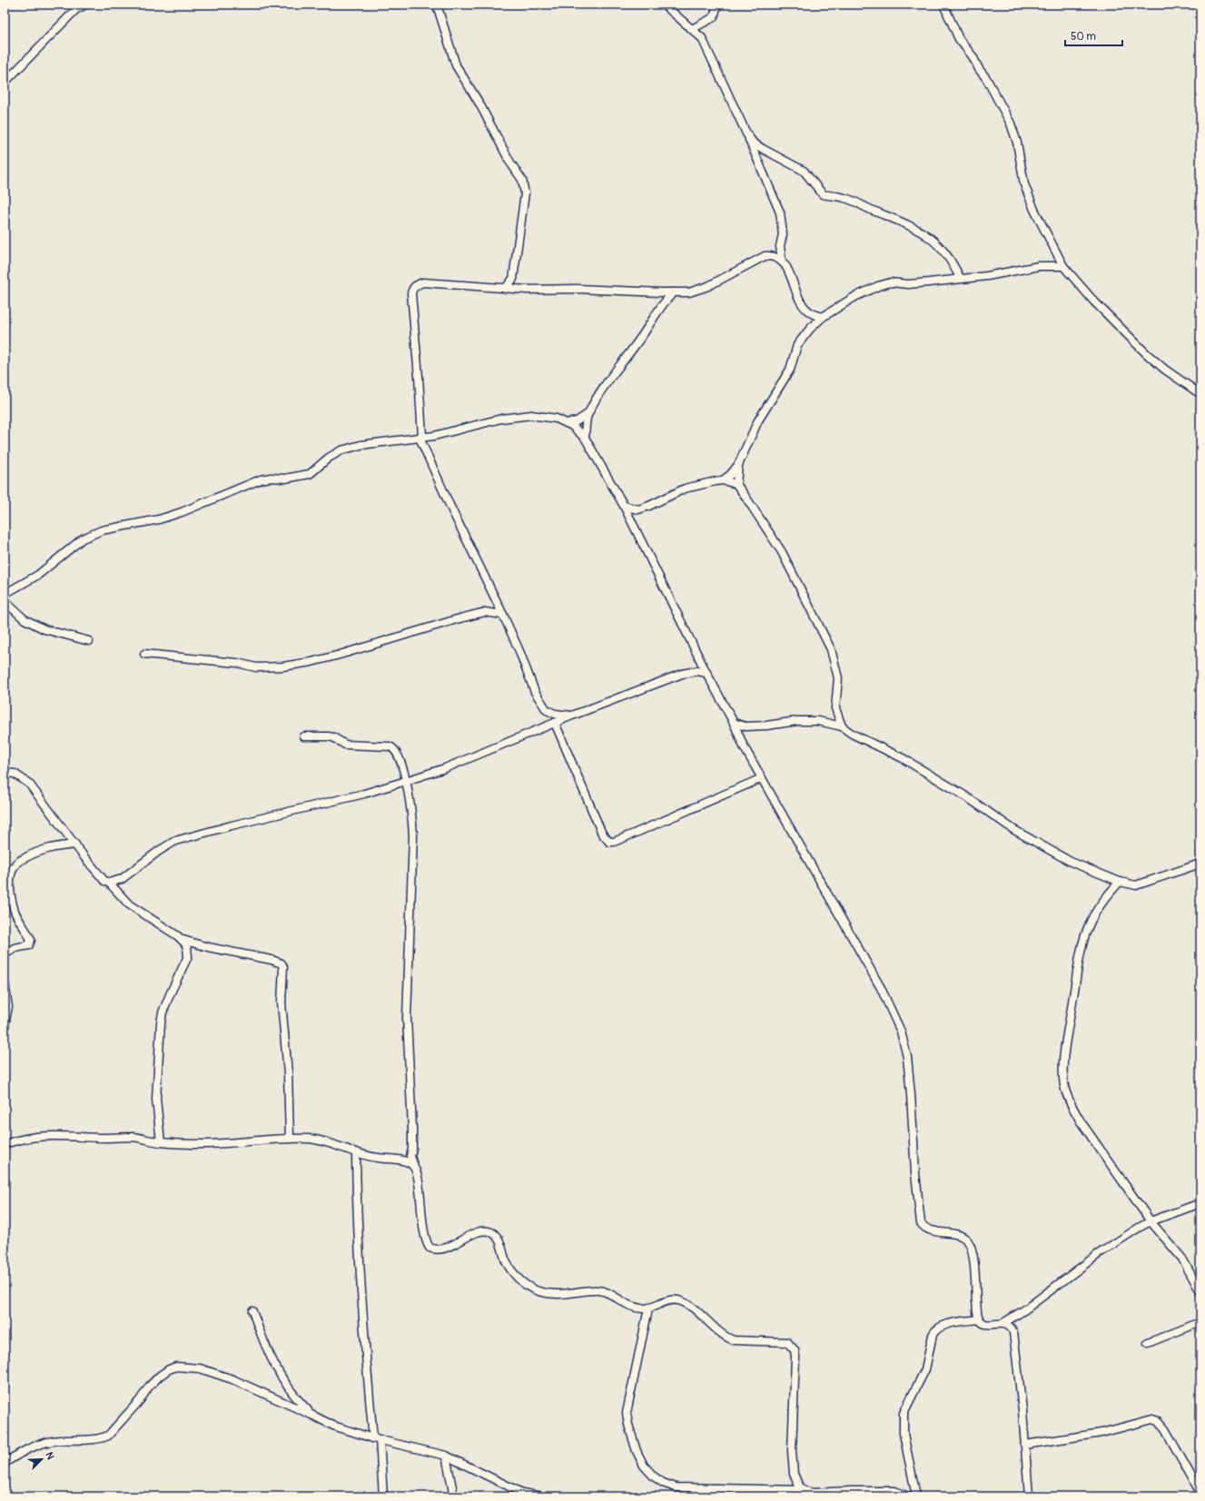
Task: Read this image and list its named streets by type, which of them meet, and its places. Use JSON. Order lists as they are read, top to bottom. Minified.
{"scale_bar":"50 m","north":"top right"}
